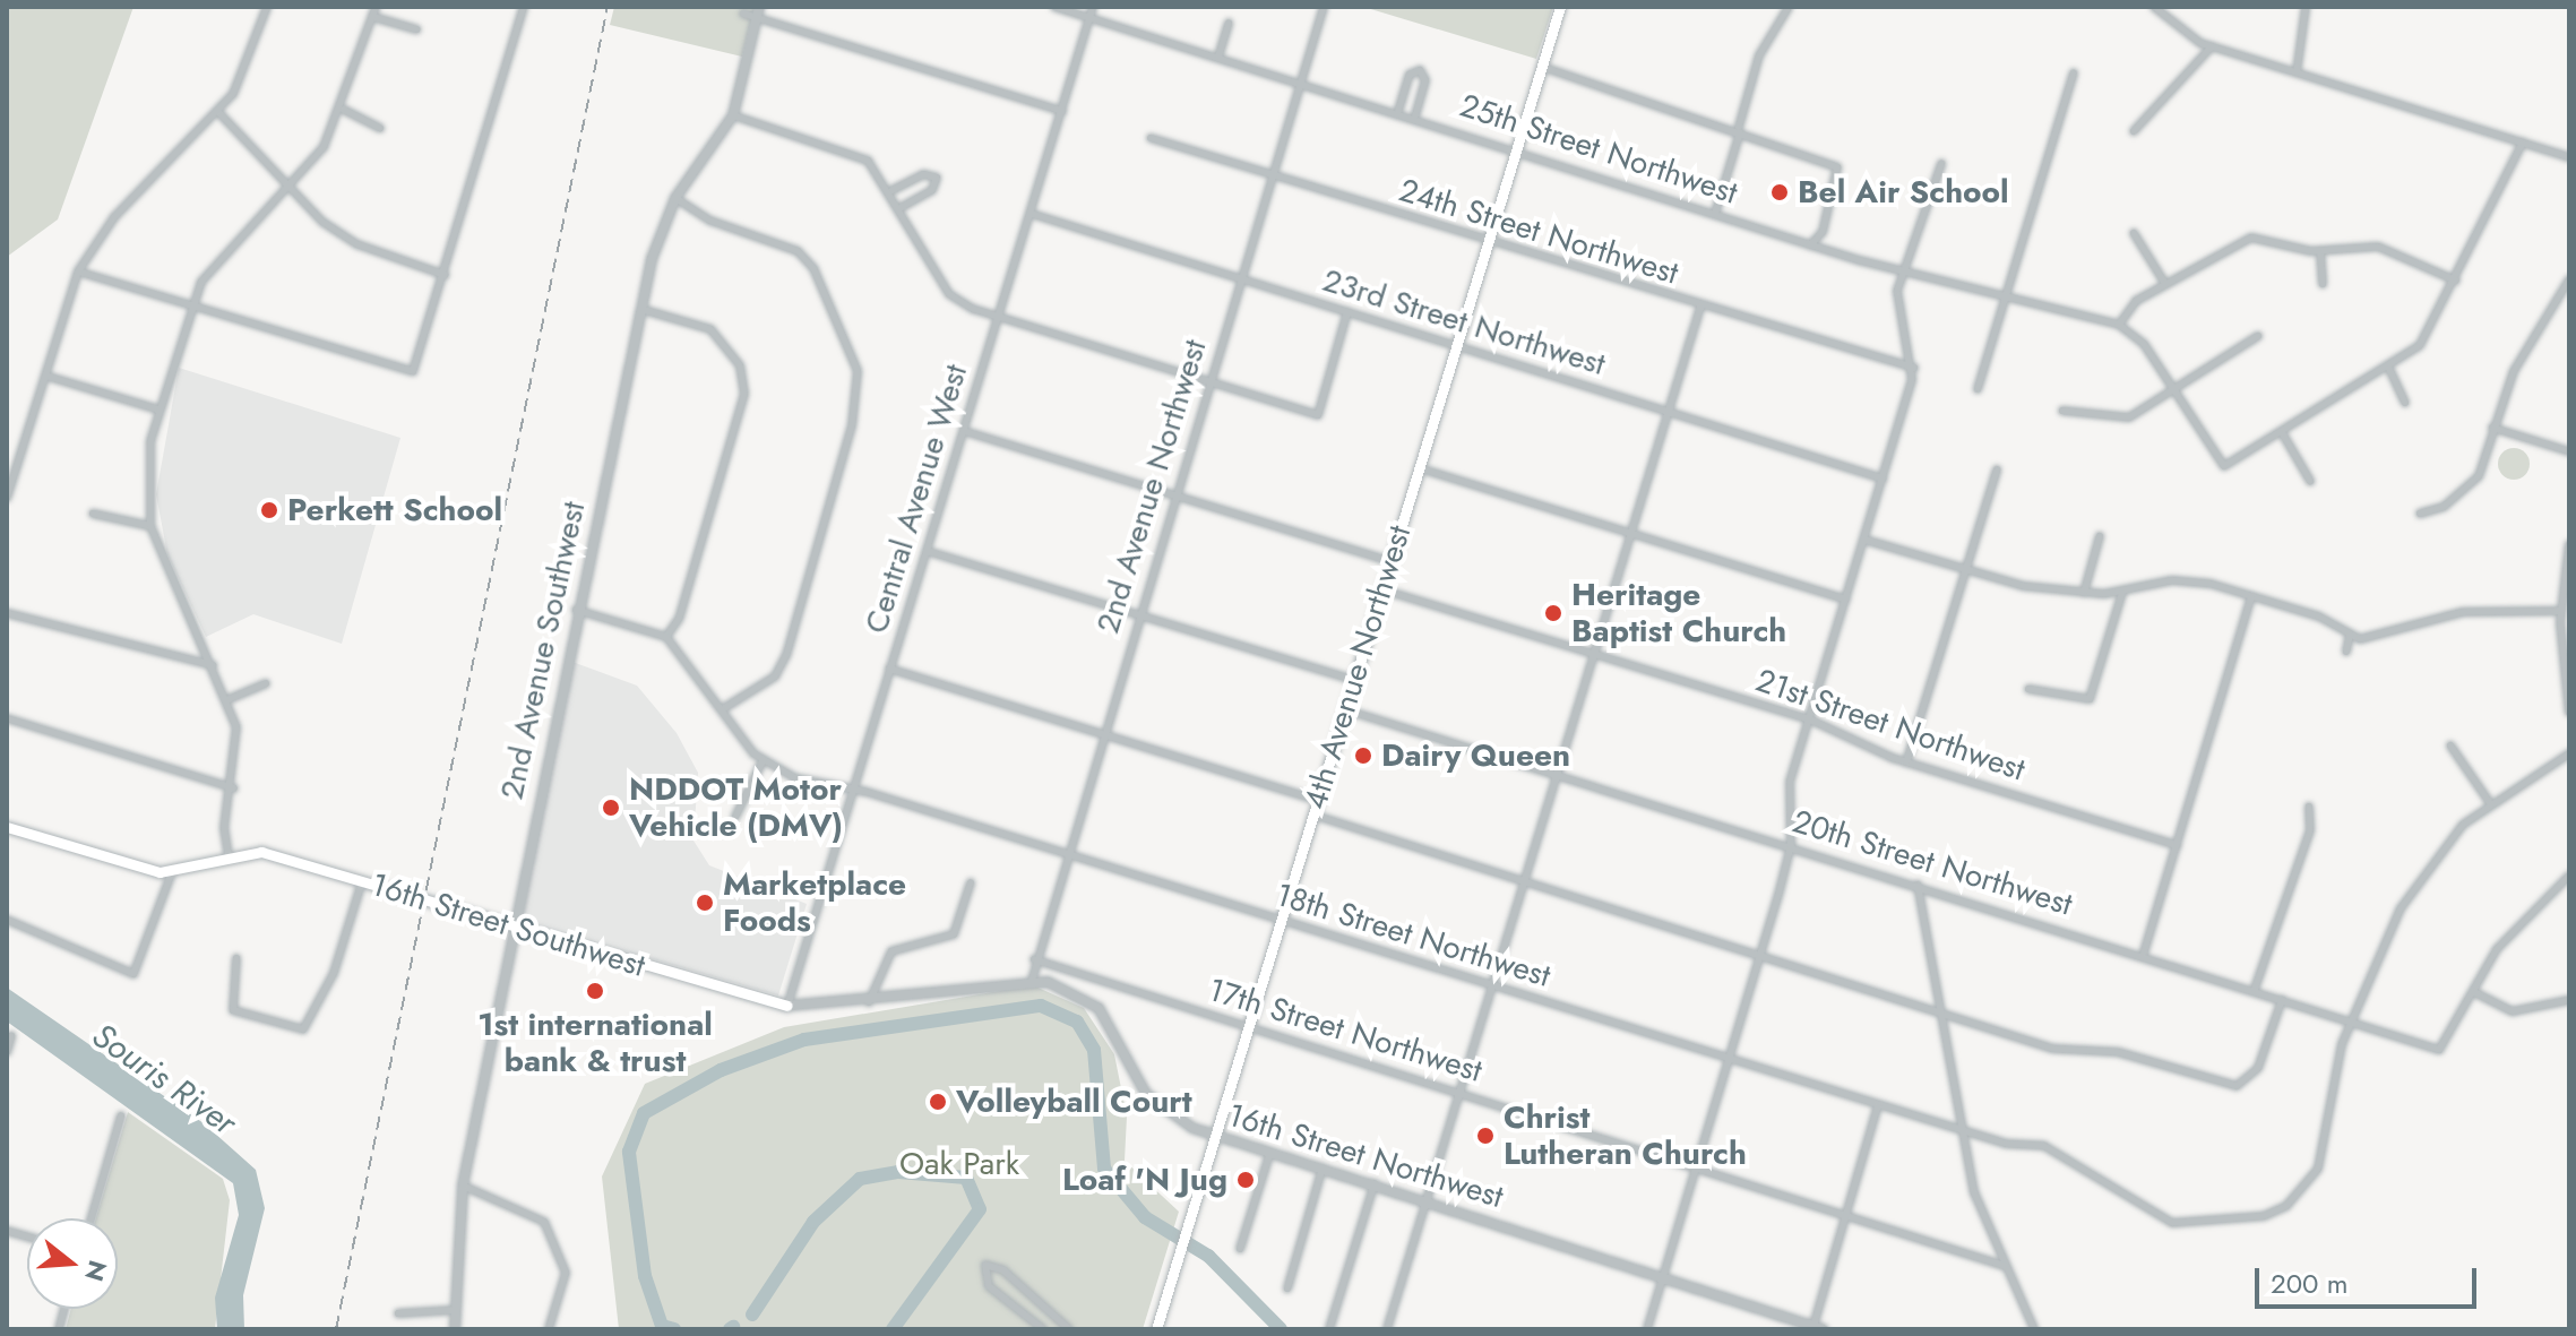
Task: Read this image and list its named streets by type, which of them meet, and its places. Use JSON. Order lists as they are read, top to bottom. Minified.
{"streets":{"main road":["4th Avenue Northwest","16th Street Southwest"],"street":["25th Street Northwest","24th Street Northwest","23rd Street Northwest","2nd Avenue Northwest","Central Avenue West","2nd Avenue Southwest","21st Street Northwest","20th Street Northwest","18th Street Northwest","17th Street Northwest","16th Street Northwest"]},"crossings":[["25th Street Northwest","2nd Avenue Northwest"],["25th Street Northwest","Central Avenue West"],["25th Street Northwest","4th Avenue Northwest"],["24th Street Northwest","2nd Avenue Northwest"],["24th Street Northwest","4th Avenue Northwest"],["23rd Street Northwest","2nd Avenue Northwest"],["23rd Street Northwest","Central Avenue West"],["23rd Street Northwest","4th Avenue Northwest"],["2nd Avenue Northwest","18th Street Northwest"],["2nd Avenue Northwest","17th Street Northwest"],["2nd Avenue Northwest","16th Street Northwest"],["Central Avenue West","16th Street Southwest"],["Central Avenue West","18th Street Northwest"],["Central Avenue West","16th Street Northwest"],["2nd Avenue Southwest","16th Street Southwest"],["4th Avenue Northwest","21st Street Northwest"],["4th Avenue Northwest","20th Street Northwest"],["4th Avenue Northwest","18th Street Northwest"],["4th Avenue Northwest","17th Street Northwest"],["4th Avenue Northwest","16th Street Northwest"],["20th Street Northwest","18th Street Northwest"],["16th Street Southwest","16th Street Northwest"]],"water":["Souris River"],"parks":["Oak Park"],"places":["Bel Air School","Perkett School","Heritage Baptist Church","Dairy Queen","NDDOT Motor Vehicle (DMV)","Marketplace Foods","1st international bank & trust","Volleyball Court","Christ Lutheran Church","Loaf 'N Jug"],"scale_bar":"200 m","north":"right"}
